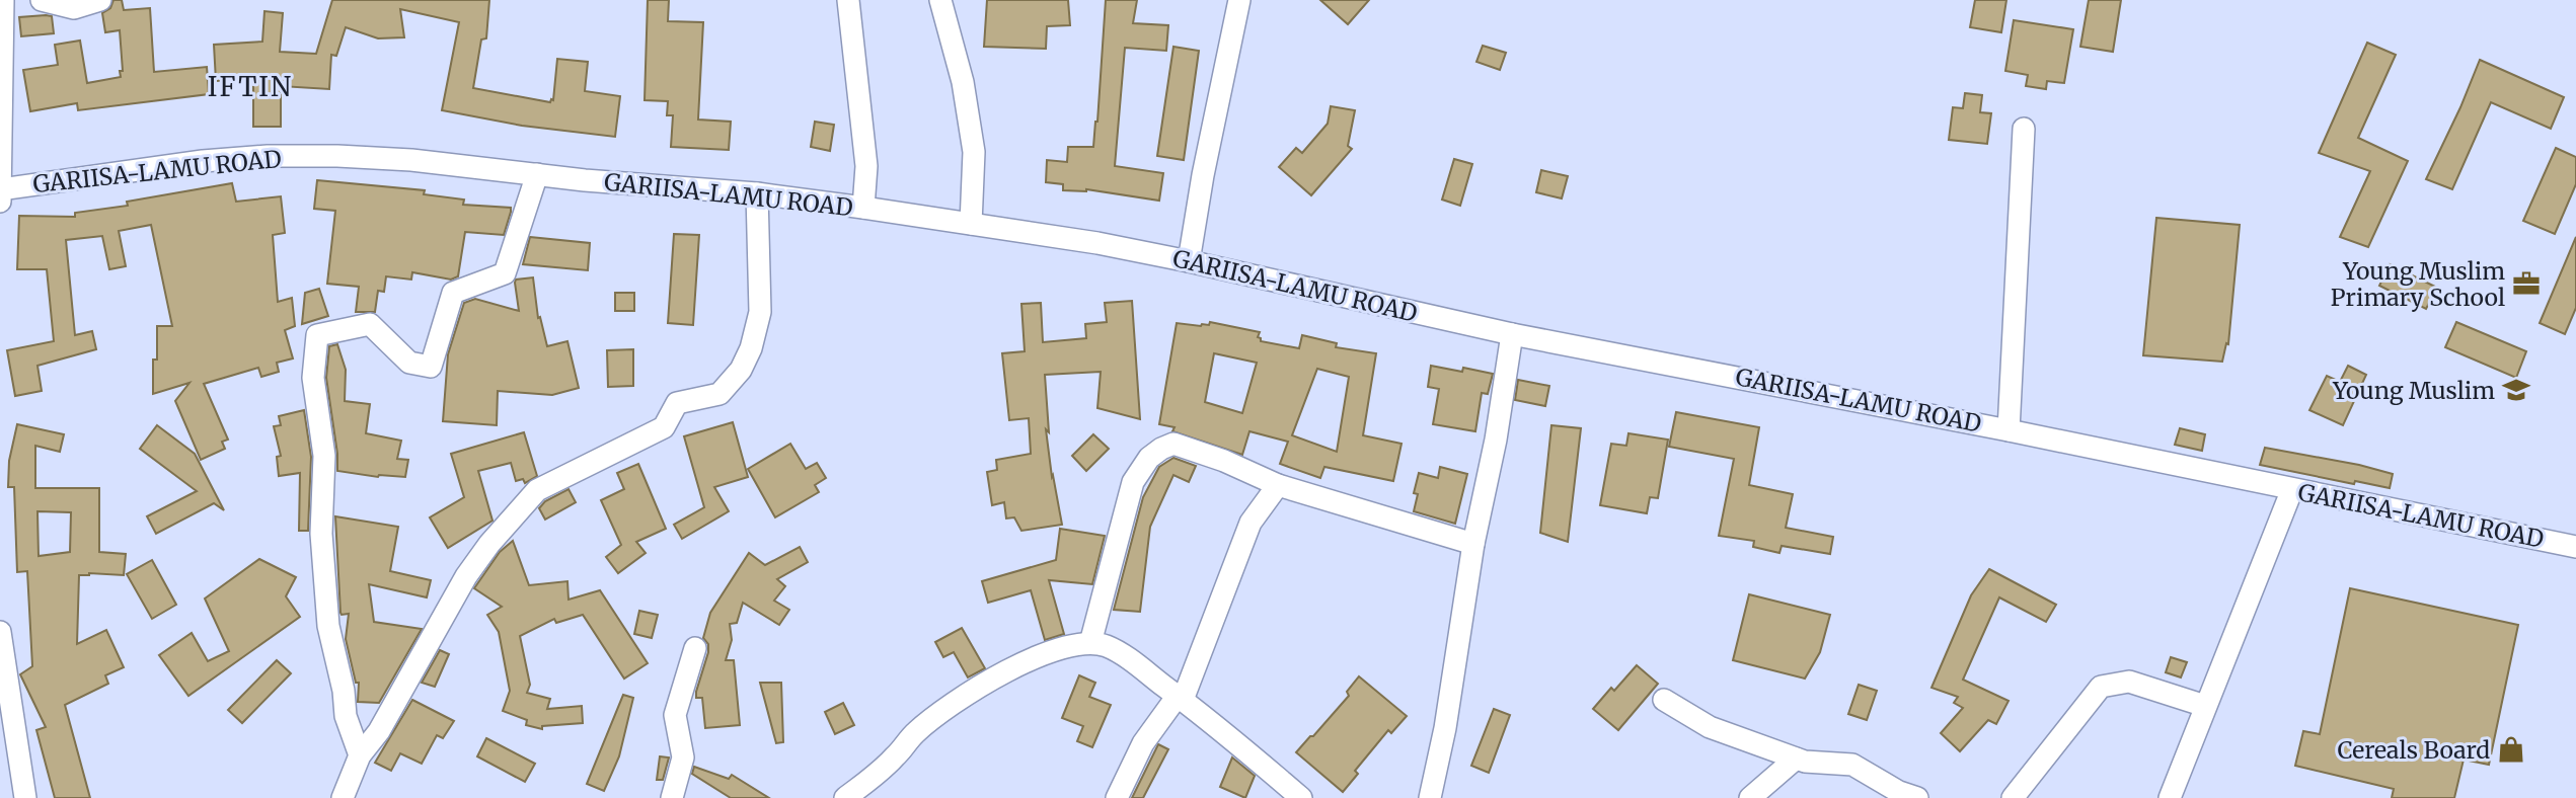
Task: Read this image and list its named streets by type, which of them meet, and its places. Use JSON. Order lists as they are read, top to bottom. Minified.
{"streets":{"street":["GARIISA-LAMU ROAD"]},"districts":["IFTIN"],"places":{"office":["Young Muslim Primary School"],"school or university":["Young Muslim"],"shop":["Cereals Board"]}}
